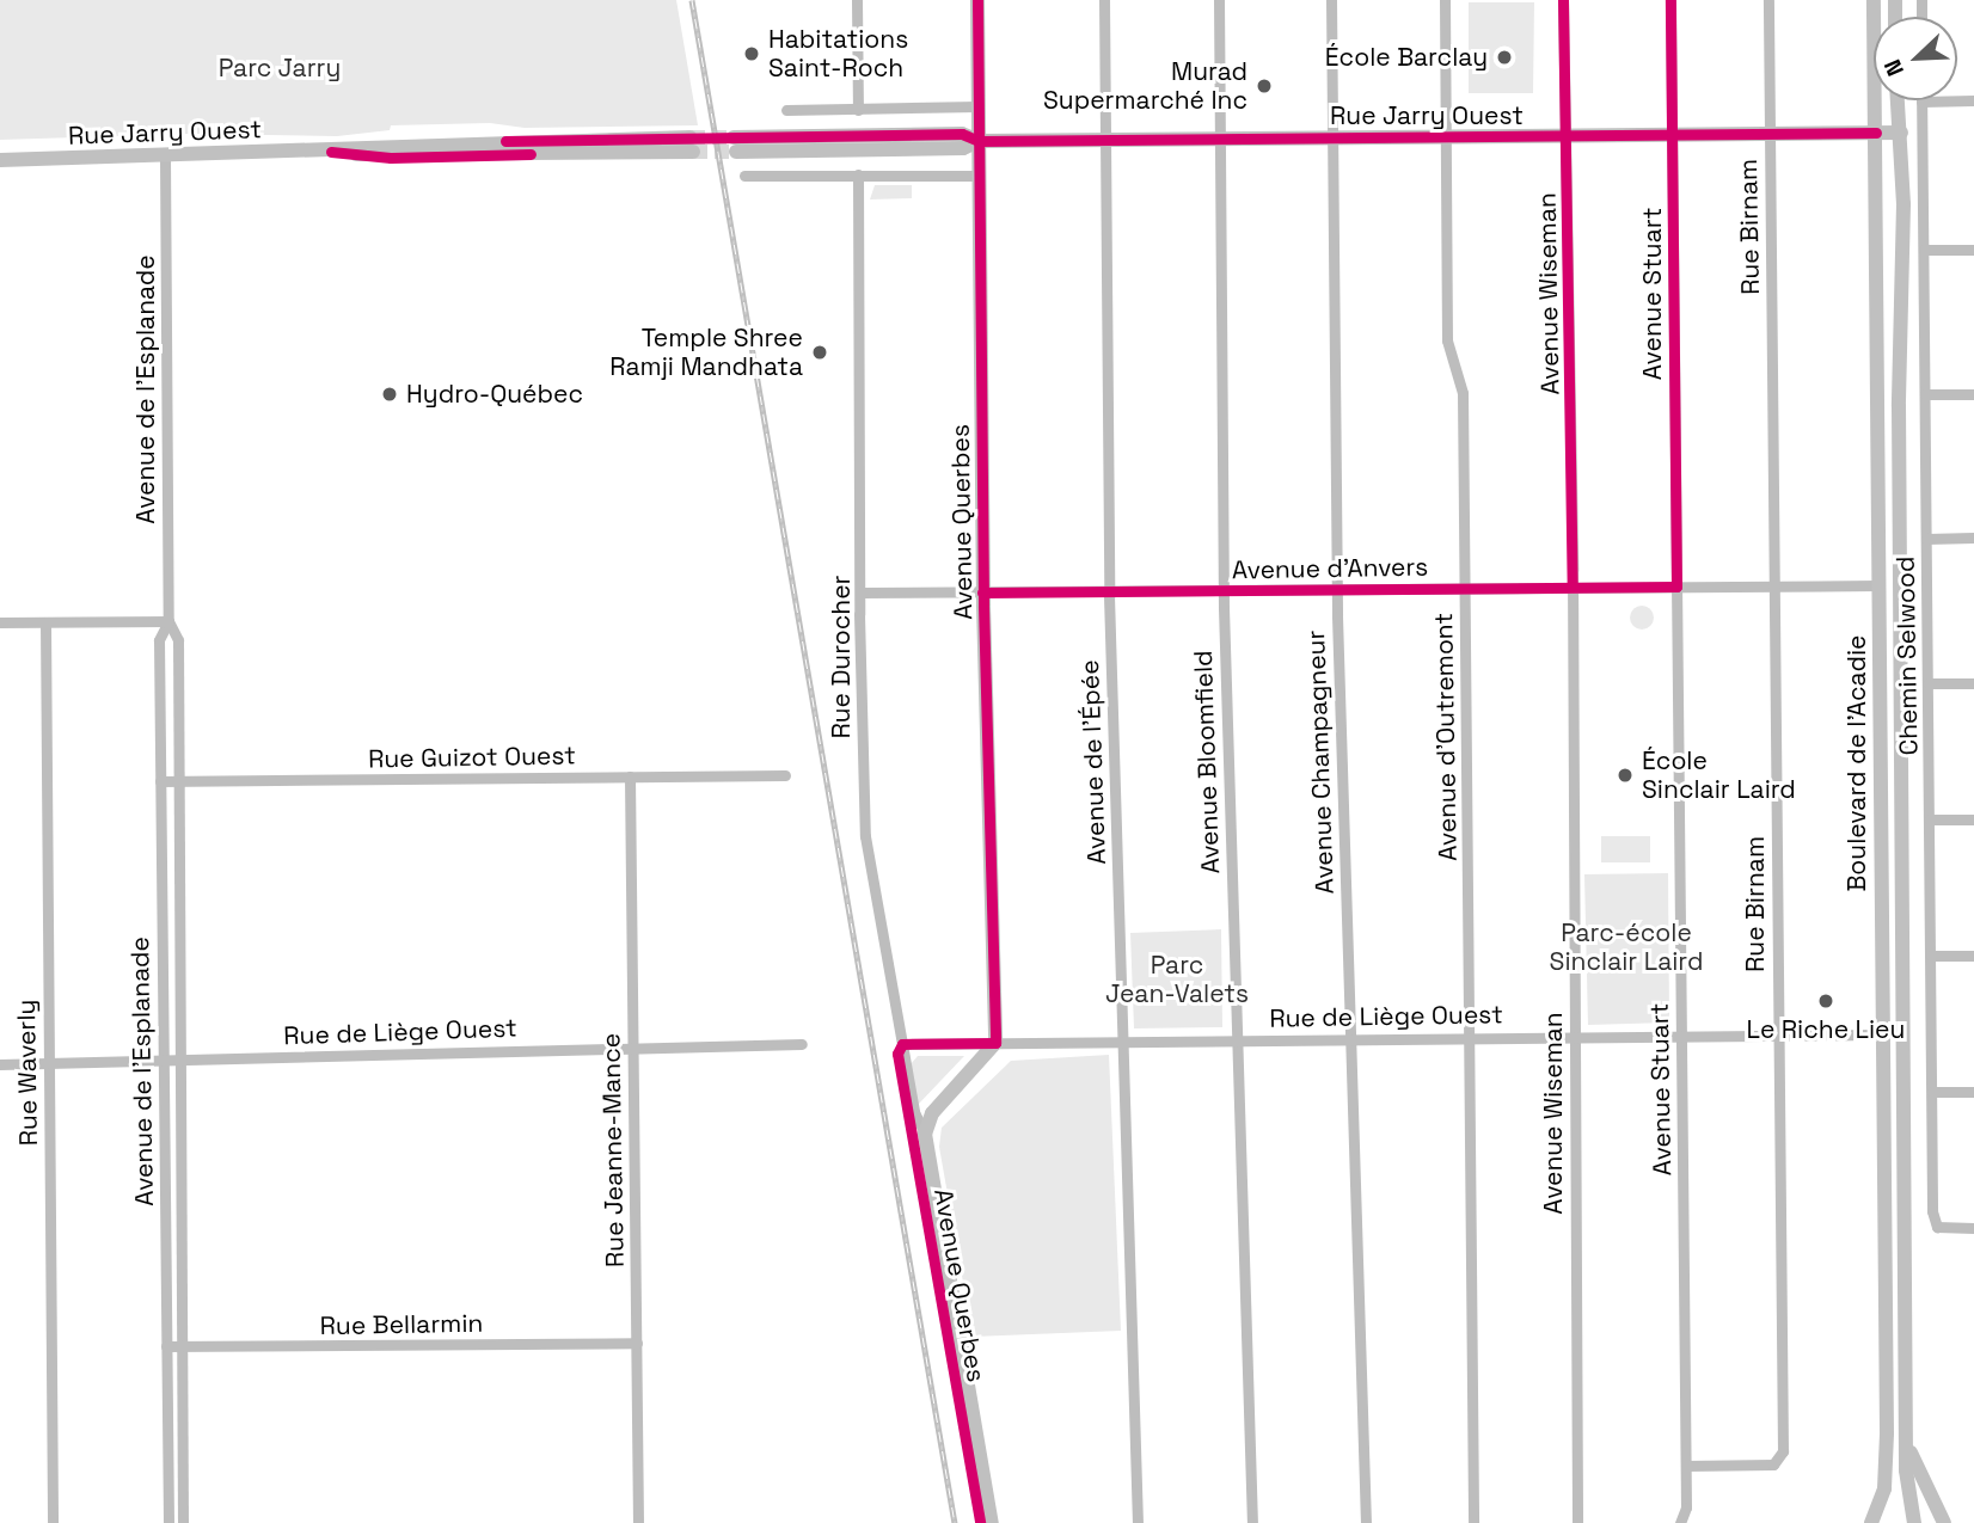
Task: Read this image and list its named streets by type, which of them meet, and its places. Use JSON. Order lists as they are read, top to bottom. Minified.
{"streets":{"main road":["Rue Jarry Ouest","Avenue Querbes","Boulevard de l'Acadie"],"street":["Rue Birnam","Avenue Wiseman","Avenue Stuart","Avenue de l'Esplanade","Avenue d'Anvers","Chemin Selwood","Rue Durocher","Avenue d'Outremont","Rue Guizot Ouest","Avenue de l'Épée","Avenue Bloomfield","Avenue Champagneur","Rue de Liège Ouest","Rue Waverly","Rue Jeanne-Mance","Rue Bellarmin"]},"crossings":[["Rue Jarry Ouest","Rue Birnam"],["Rue Jarry Ouest","Avenue Wiseman"],["Rue Jarry Ouest","Avenue Stuart"],["Rue Jarry Ouest","Avenue de l'Esplanade"],["Rue Jarry Ouest","Avenue Querbes"],["Rue Jarry Ouest","Avenue d'Outremont"],["Rue Jarry Ouest","Avenue de l'Épée"],["Rue Jarry Ouest","Avenue Bloomfield"],["Rue Jarry Ouest","Avenue Champagneur"],["Rue Jarry Ouest","Boulevard de l'Acadie"],["Rue Birnam","Avenue Stuart"],["Rue Birnam","Avenue d'Anvers"],["Rue Birnam","Rue de Liège Ouest"],["Avenue Wiseman","Avenue d'Anvers"],["Avenue Wiseman","Rue de Liège Ouest"],["Avenue Stuart","Avenue d'Anvers"],["Avenue Stuart","Rue de Liège Ouest"],["Avenue de l'Esplanade","Rue Guizot Ouest"],["Avenue de l'Esplanade","Rue de Liège Ouest"],["Avenue de l'Esplanade","Rue Bellarmin"],["Avenue Querbes","Avenue d'Anvers"],["Avenue Querbes","Rue Durocher"],["Avenue Querbes","Rue de Liège Ouest"],["Avenue d'Anvers","Rue Durocher"],["Avenue d'Anvers","Avenue d'Outremont"],["Avenue d'Anvers","Avenue de l'Épée"],["Avenue d'Anvers","Avenue Bloomfield"],["Avenue d'Anvers","Avenue Champagneur"],["Avenue d'Anvers","Boulevard de l'Acadie"],["Rue Durocher","Rue de Liège Ouest"],["Avenue d'Outremont","Rue de Liège Ouest"],["Rue Guizot Ouest","Rue Jeanne-Mance"],["Avenue de l'Épée","Rue de Liège Ouest"],["Avenue Bloomfield","Rue de Liège Ouest"],["Avenue Champagneur","Rue de Liège Ouest"],["Boulevard de l'Acadie","Rue de Liège Ouest"],["Rue de Liège Ouest","Rue Waverly"],["Rue de Liège Ouest","Rue Jeanne-Mance"],["Rue Jeanne-Mance","Rue Bellarmin"]],"parks":["Parc Jarry","Parc-école Sinclair Laird","Parc Jean-Valets"],"places":["Habitations Saint-Roch","École Barclay","Murad Supermarché Inc","Temple Shree Ramji Mandhata","Hydro-Québec","École Sinclair Laird","Le Riche Lieu"],"north":"bottom left"}
